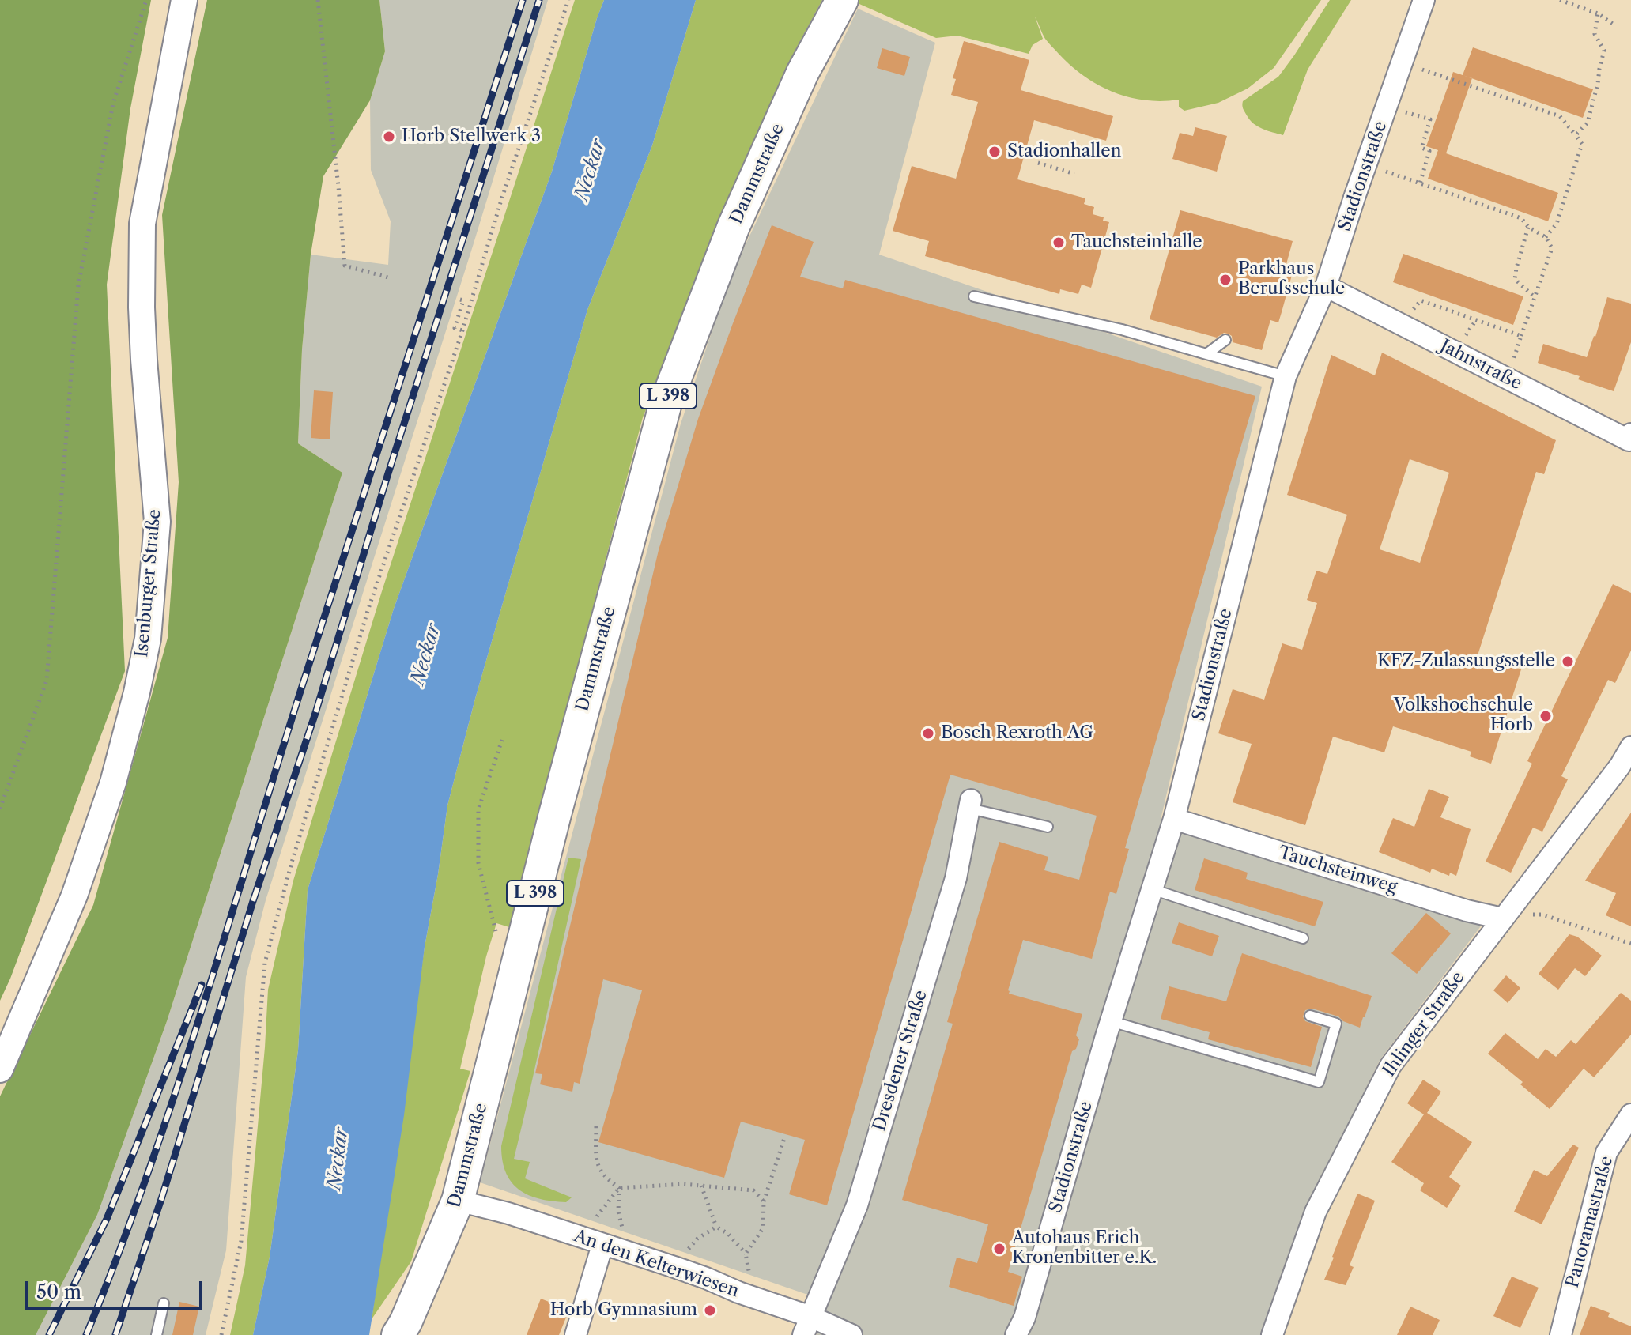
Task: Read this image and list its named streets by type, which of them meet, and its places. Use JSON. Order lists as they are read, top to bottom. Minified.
{"streets":{"main road":["Dammstraße","L 398"],"street":["Stadionstraße","Jahnstraße","Isenburger Straße","Tauchsteinweg","Ihlinger Straße","Dresdener Straße","Panoramastraße","An den Kelterwiesen"]},"crossings":[["Dammstraße","An den Kelterwiesen"],["Stadionstraße","Jahnstraße"],["Stadionstraße","Tauchsteinweg"],["Tauchsteinweg","Ihlinger Straße"],["Dresdener Straße","An den Kelterwiesen"]],"water":["Neckar"],"places":["Horb Stellwerk 3","Stadionhallen","Tauchsteinhalle","Parkhaus Berufsschule","KFZ-Zulassungsstelle","Volkshochschule Horb","Bosch Rexroth AG","Autohaus Erich Kronenbitter e.K.","Horb Gymnasium"],"scale_bar":"50 m"}
